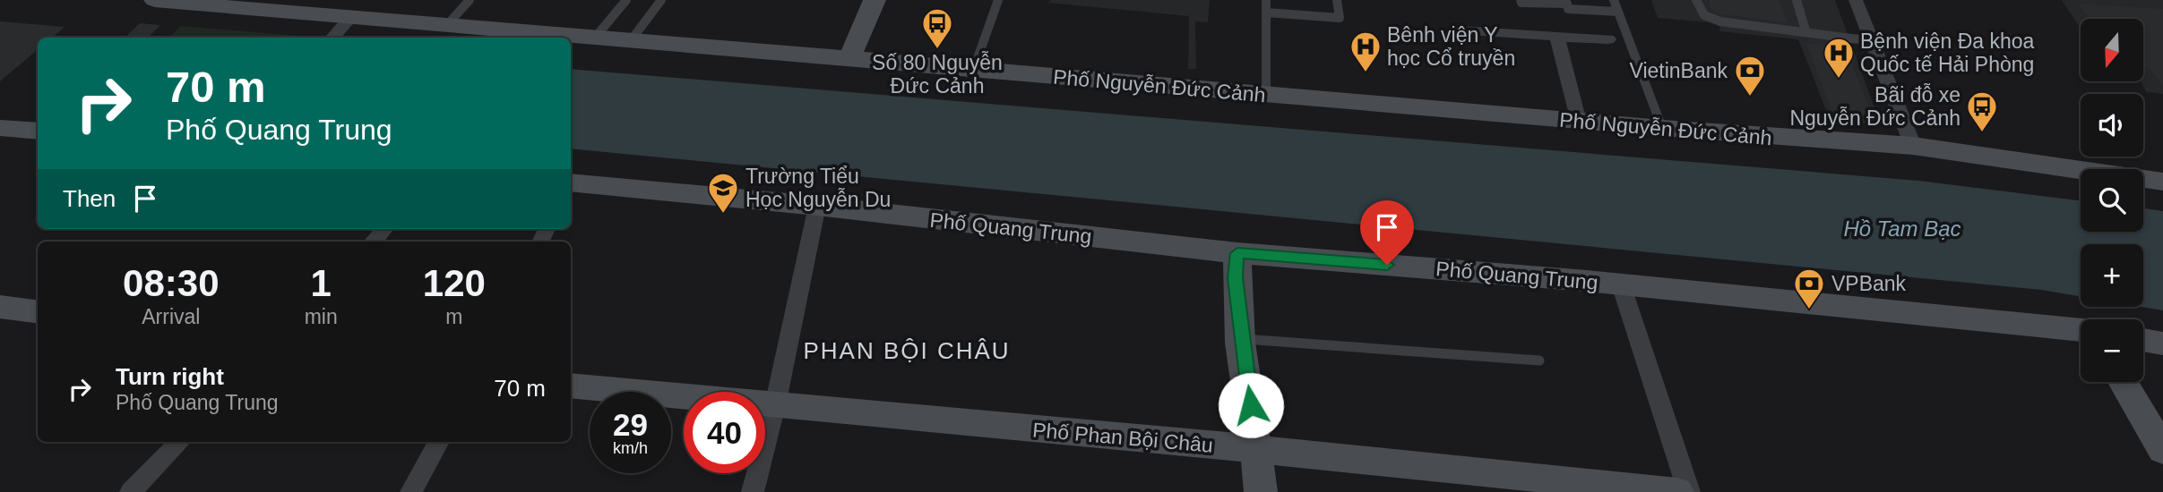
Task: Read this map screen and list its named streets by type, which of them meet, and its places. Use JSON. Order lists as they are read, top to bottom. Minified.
{"streets":{"main road":["Phố Nguyễn Đức Cảnh","Phố Quang Trung","Phố Phan Bội Châu"]},"districts":["PHAN BỘI CHÂU"],"water":["Hồ Tam Bạc"],"places":{"bus stop":["Số 80 Nguyễn Đức Cảnh","Bãi đỗ xe Nguyễn Đức Cảnh"],"hospital":["Bênh viện Y học Cổ truyền","Bệnh viện Đa khoa Quốc tế Hải Phòng"],"bank":["VietinBank","VPBank"],"school or university":["Trường Tiểu Học Nguyễn Du"]},"north":"bottom","page":{"map_buttons":["+","−"],"turn":["70 m","Phố Quang Trung"],"then":"Then","eta":["08:30","Arrival","1","min","120","m"],"list":[{"name":"Turn right","note":"Phố Quang Trung","value":"70 m"}],"speed":"29 km/h","limit":"40"}}
